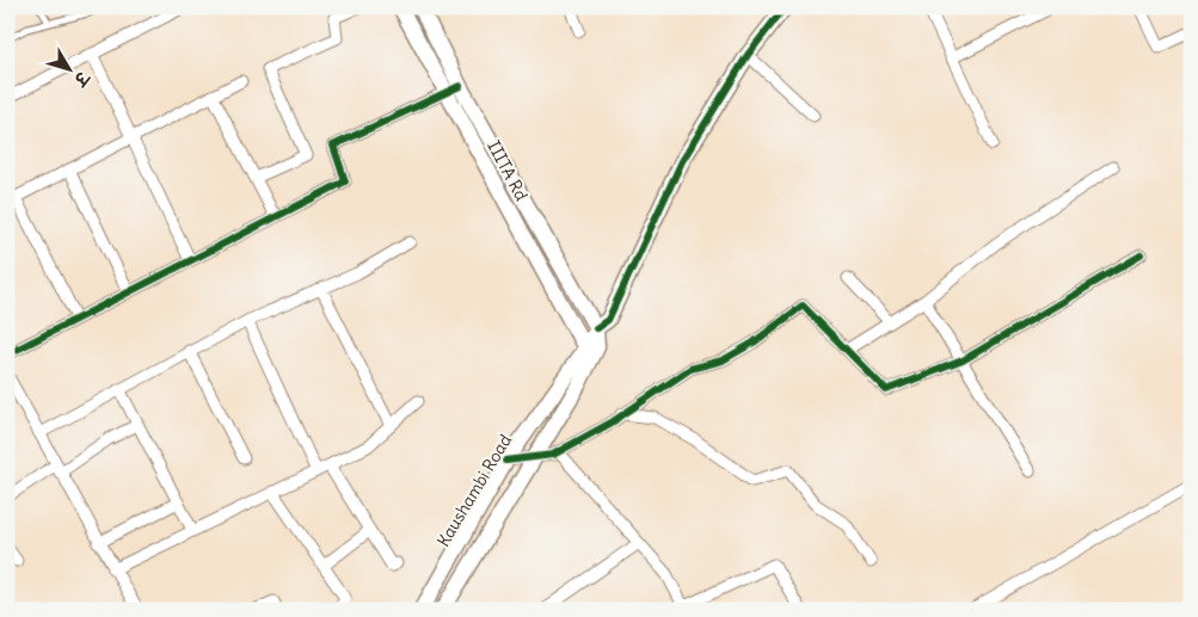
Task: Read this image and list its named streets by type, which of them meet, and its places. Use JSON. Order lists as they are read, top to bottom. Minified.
{"streets":{"main road":["IIITA Rd","Kaushambi Road"]},"crossings":[["IIITA Rd","Kaushambi Road"]],"north":"bottom right"}
